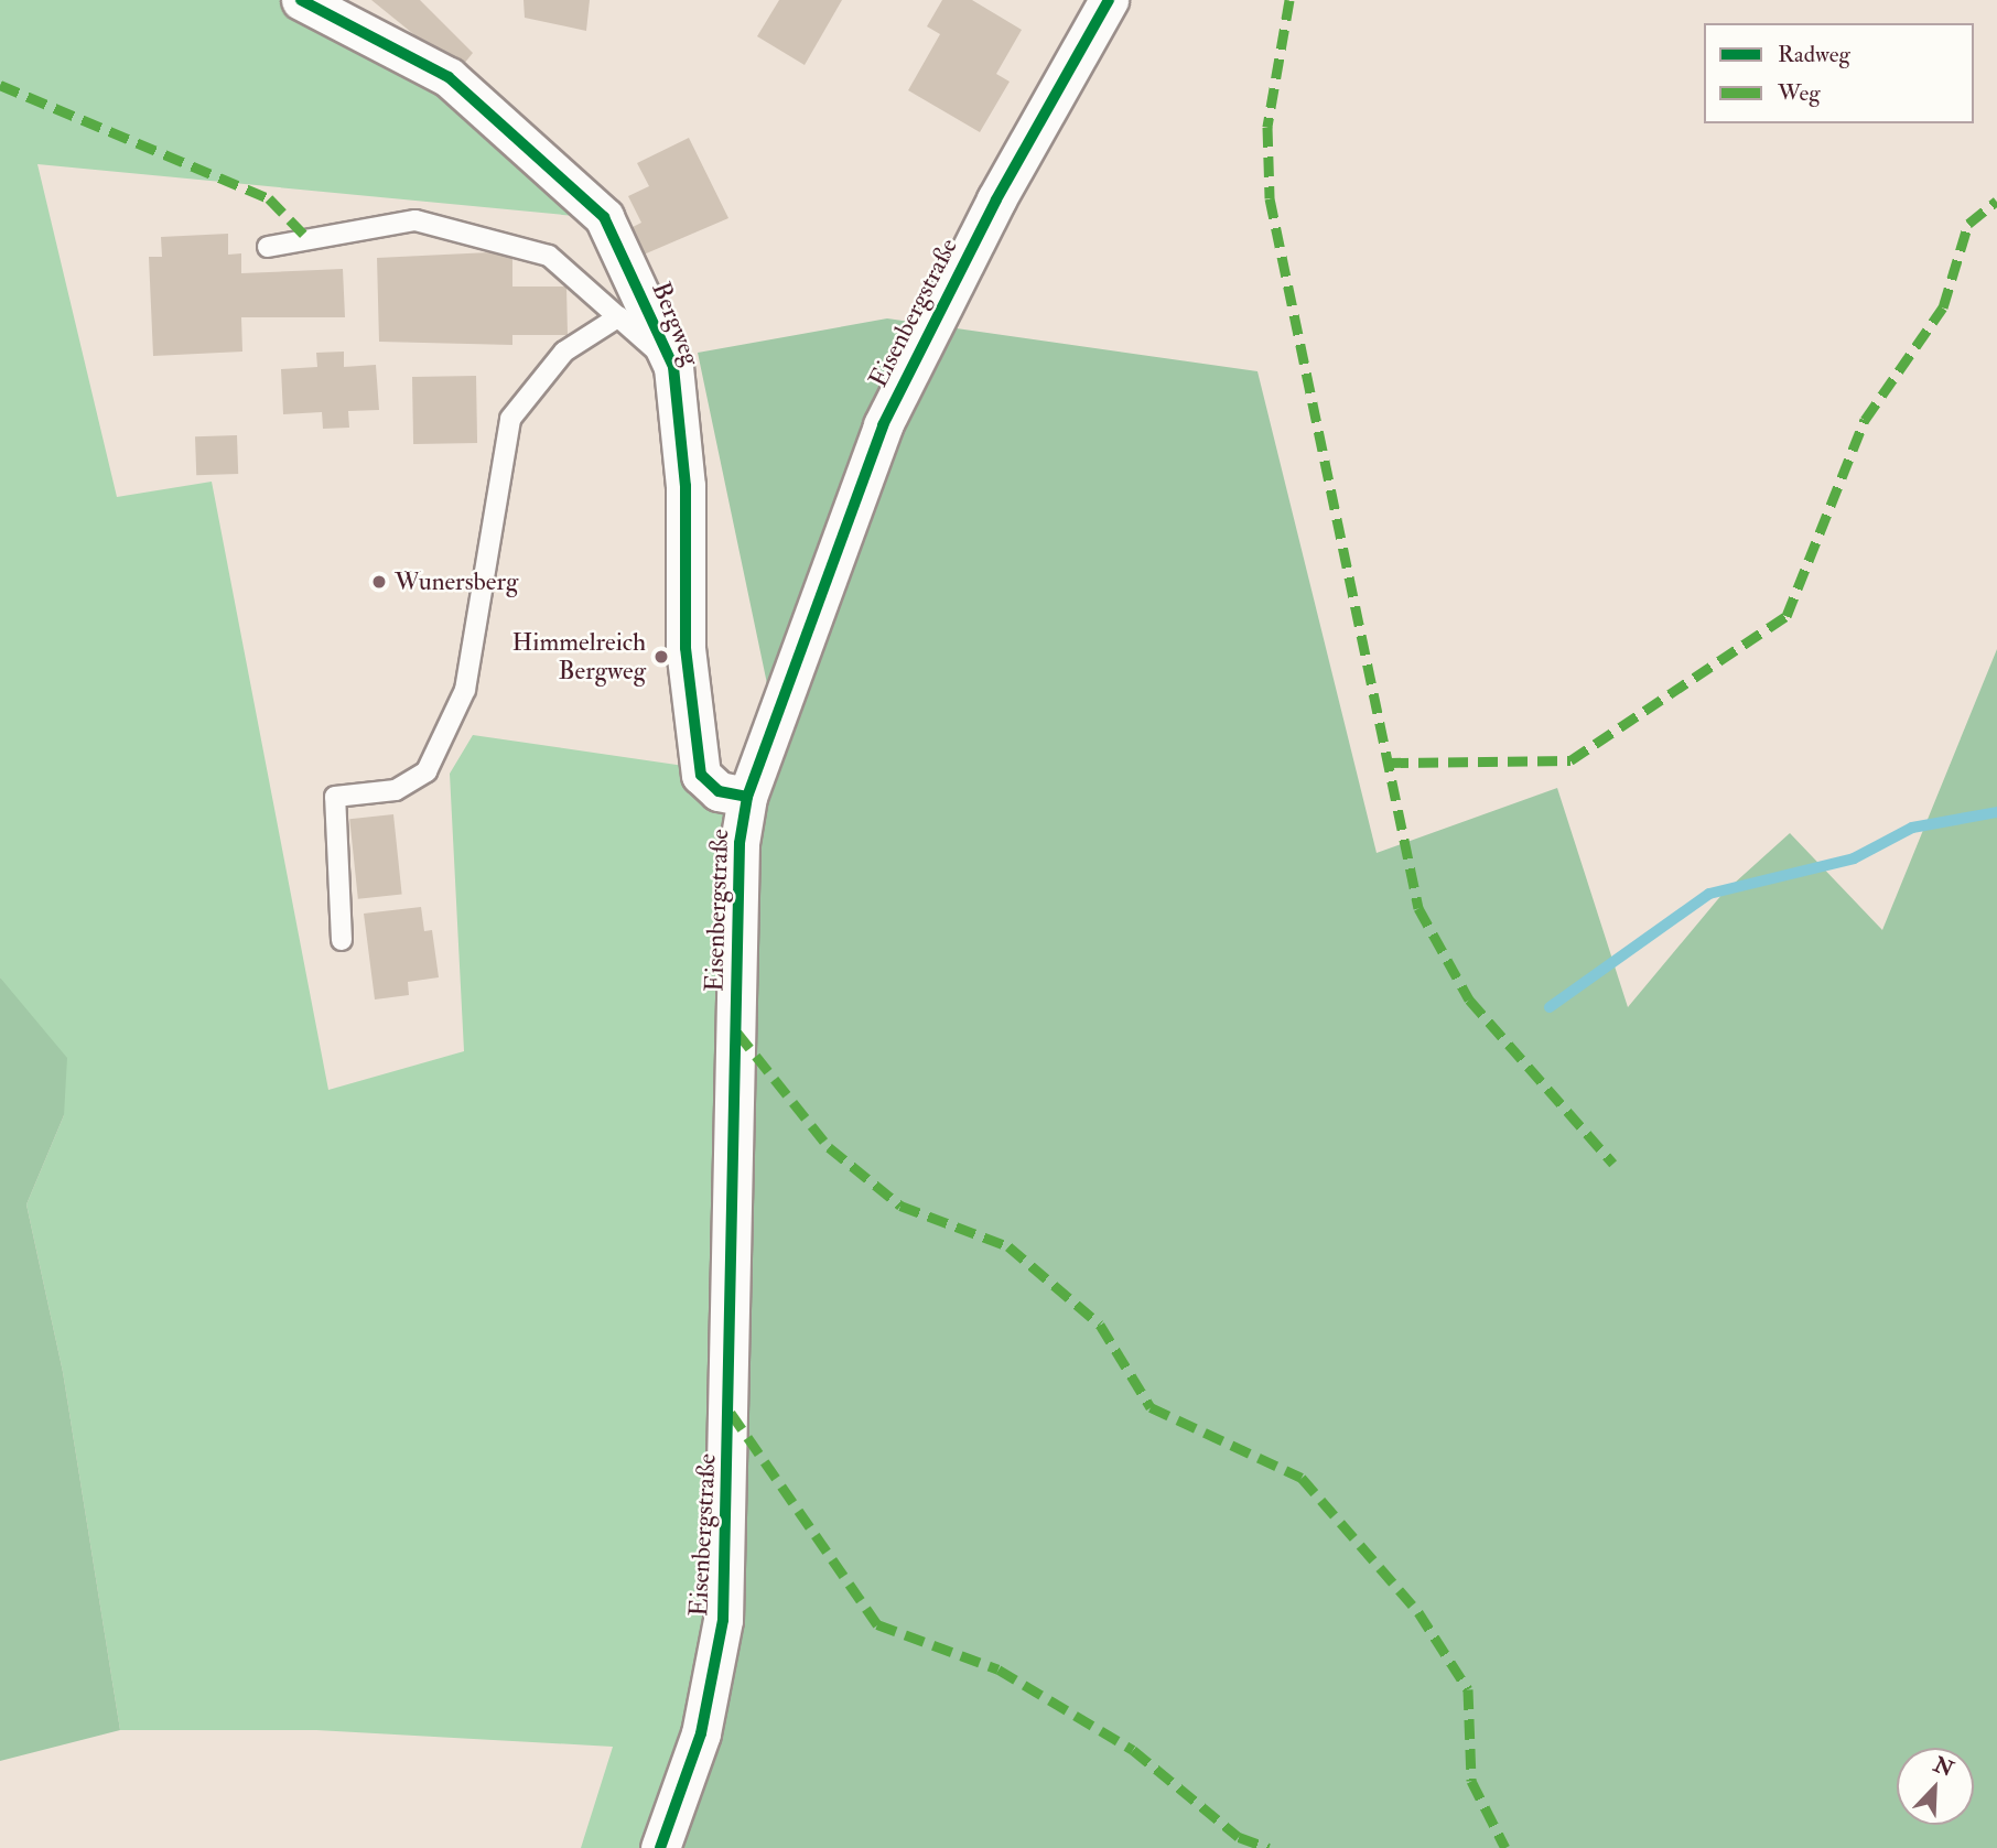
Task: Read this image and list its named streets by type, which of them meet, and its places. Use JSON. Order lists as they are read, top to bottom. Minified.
{"streets":{"street":["Eisenbergstraße","Bergweg"]},"crossings":[["Eisenbergstraße","Bergweg"]],"places":["Wunersberg","Himmelreich Bergweg"],"legend":["Radweg","Weg"],"north":"top right"}
